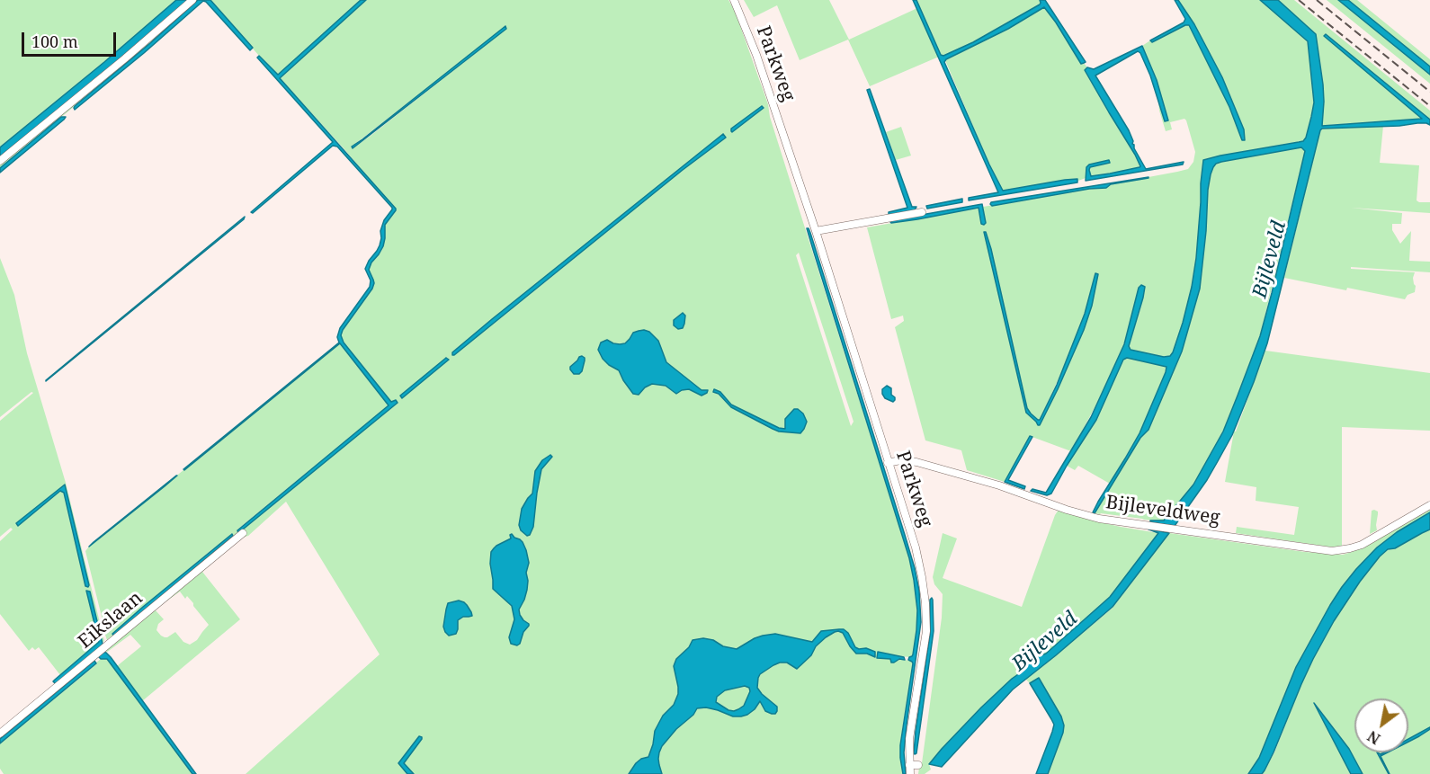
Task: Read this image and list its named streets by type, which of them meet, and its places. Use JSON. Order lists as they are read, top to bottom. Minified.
{"streets":{"street":["Parkweg","Bijleveldweg","Eikslaan"]},"crossings":[["Parkweg","Bijleveldweg"]],"water":["Bijleveld"],"scale_bar":"100 m","north":"bottom left"}
